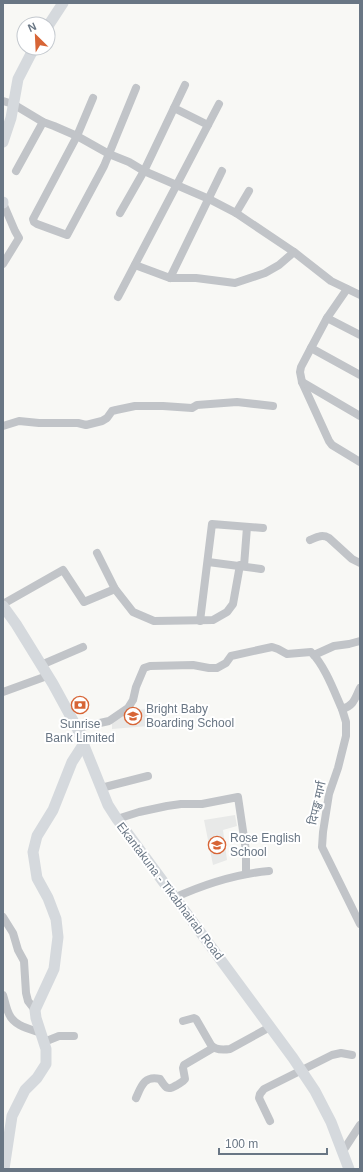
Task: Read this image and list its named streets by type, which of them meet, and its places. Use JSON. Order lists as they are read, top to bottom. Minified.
{"streets":{"main road":["Ekantakuna - Tikabhairab Road"],"street":["दिपङ्ख मार्ग"]},"places":{"bank":["Sunrise Bank Limited"],"school or university":["Bright Baby Boarding School","Rose English School"]},"scale_bar":"100 m","north":"top left"}
